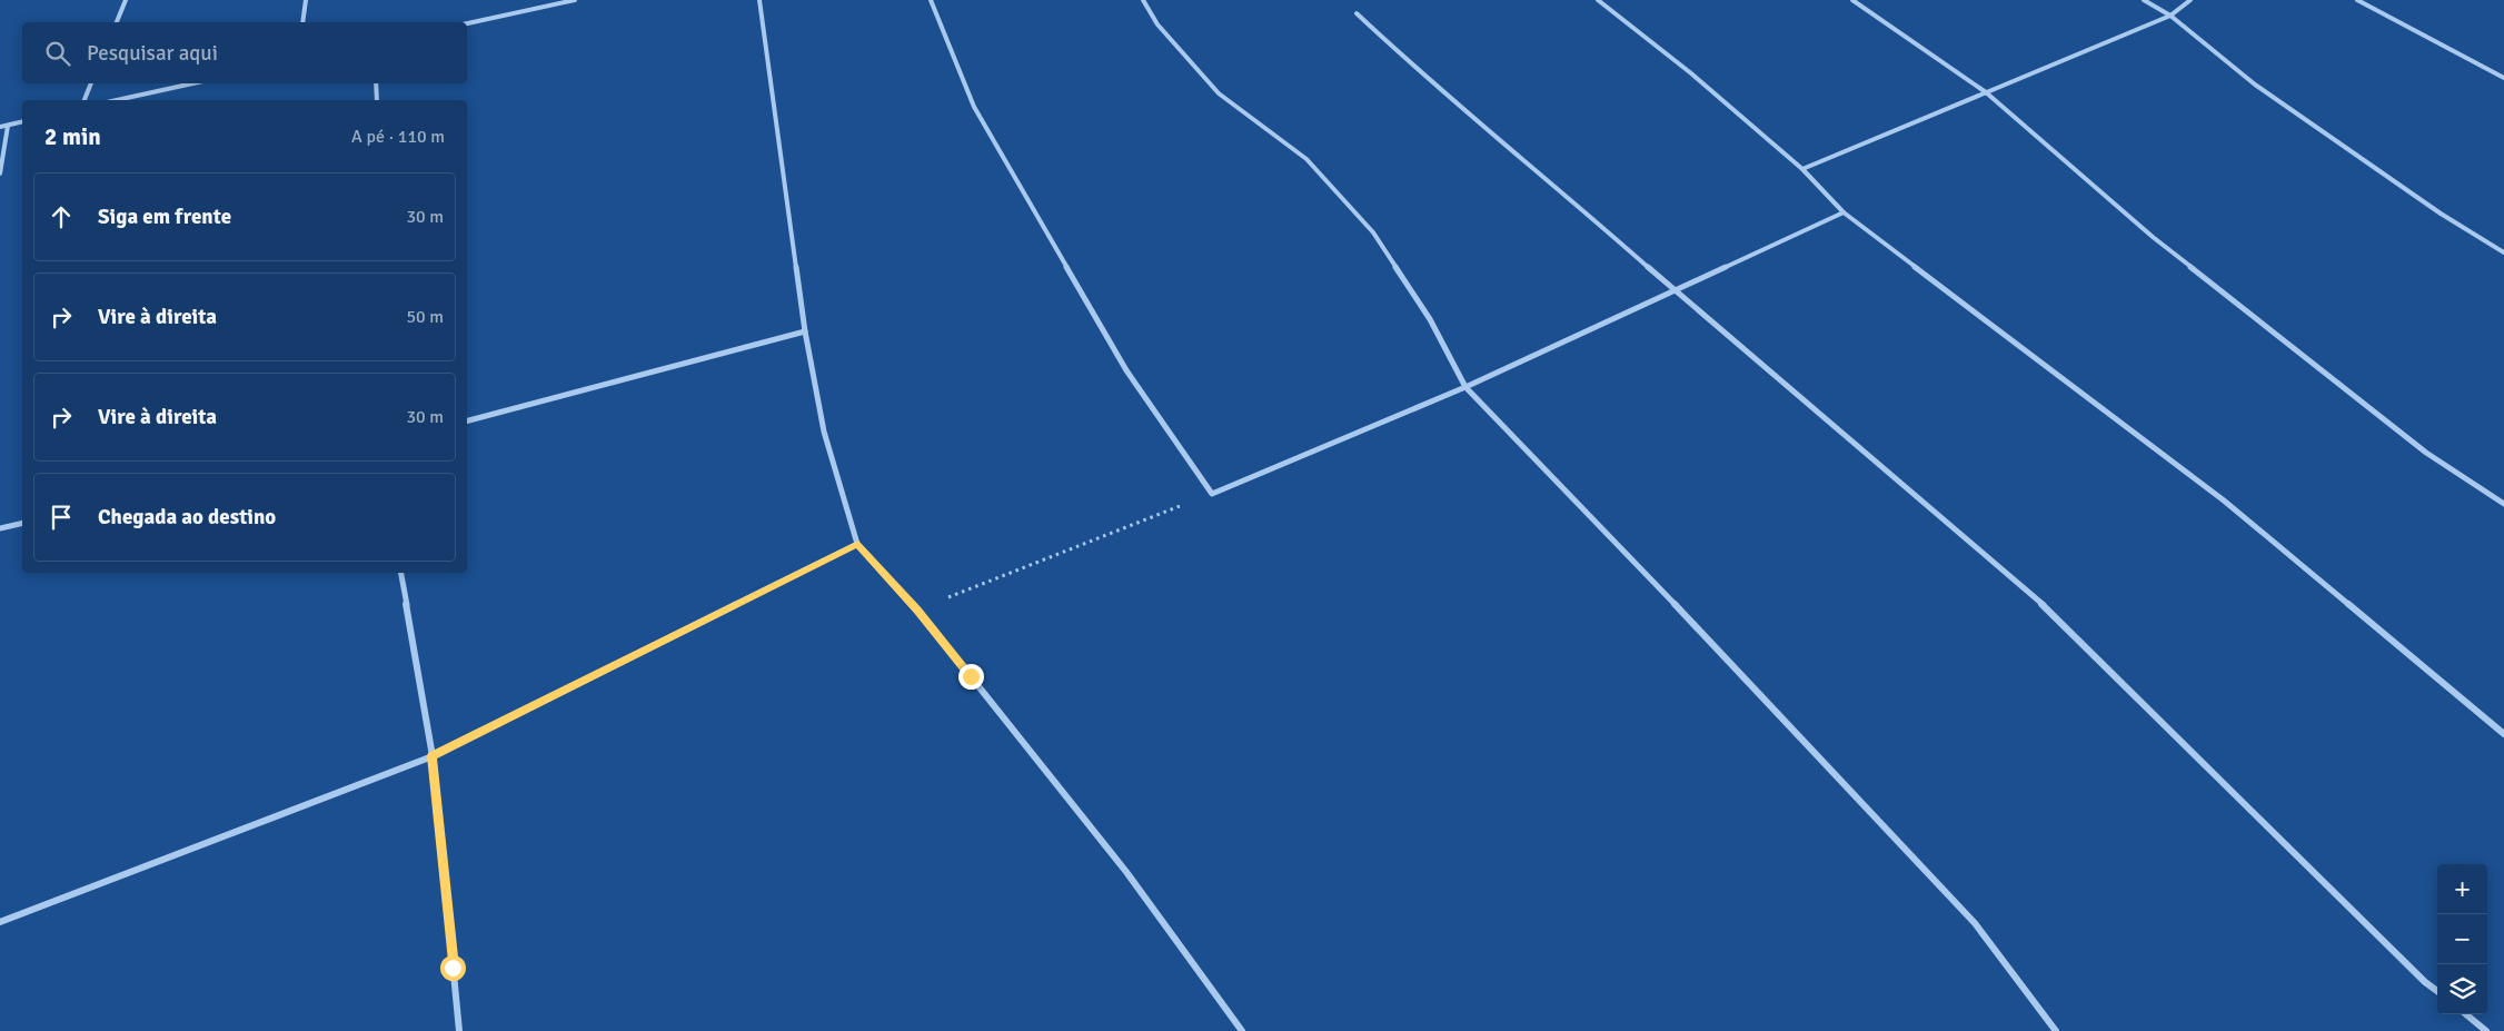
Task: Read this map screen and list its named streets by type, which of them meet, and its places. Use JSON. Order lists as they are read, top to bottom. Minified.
{"page":{"search":"Pesquisar aqui","heading":["2 min","A pé · 110 m"],"list":[["Siga em frente","30 m"],["Vire à direita","50 m"],["Vire à direita","30 m"],"Chegada ao destino"],"map_buttons":["+","−"]}}
